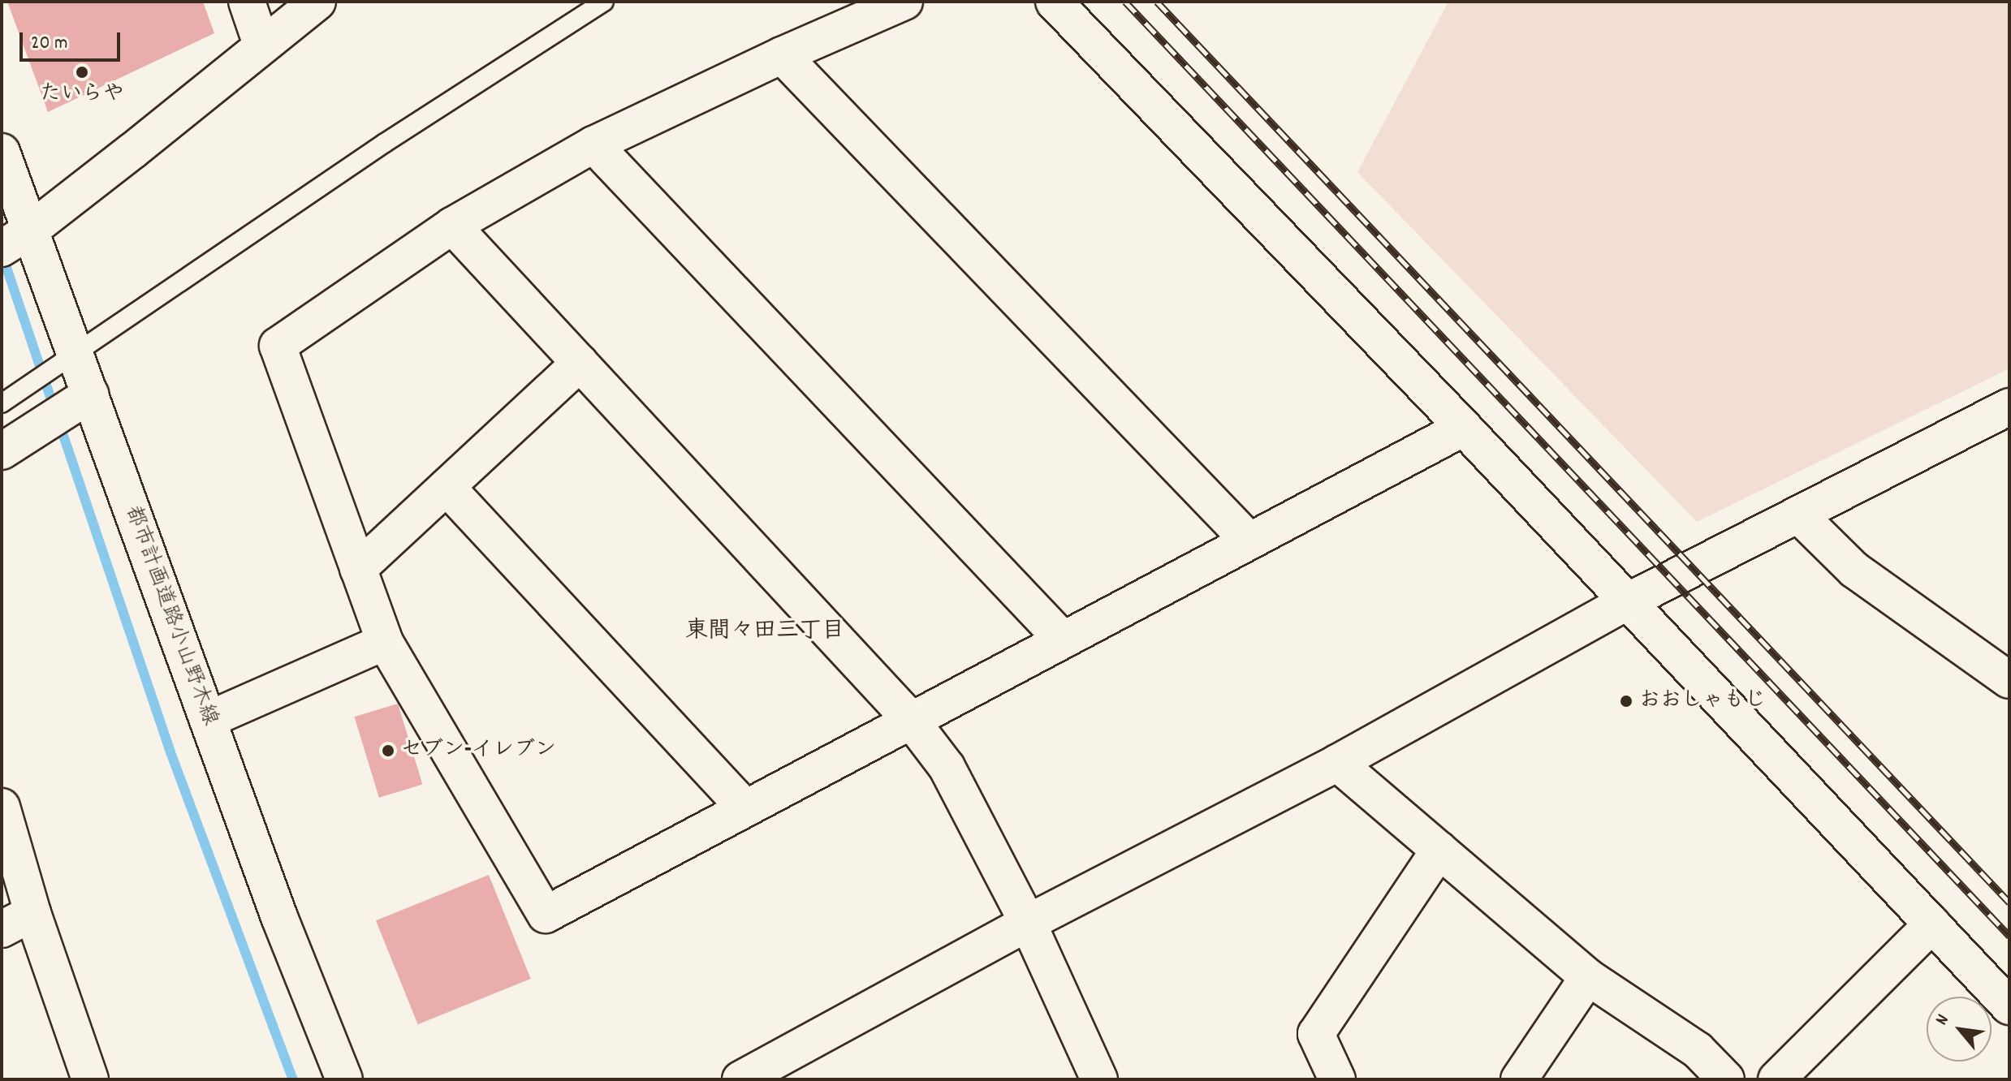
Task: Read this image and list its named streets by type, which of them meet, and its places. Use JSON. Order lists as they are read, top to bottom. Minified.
{"streets":{"street":["都市計画道路小山野木線"]},"districts":["東間々田三丁目"],"places":["たいらや","おおしゃもじ","セブン-イレブン"],"scale_bar":"20 m","north":"top left"}
